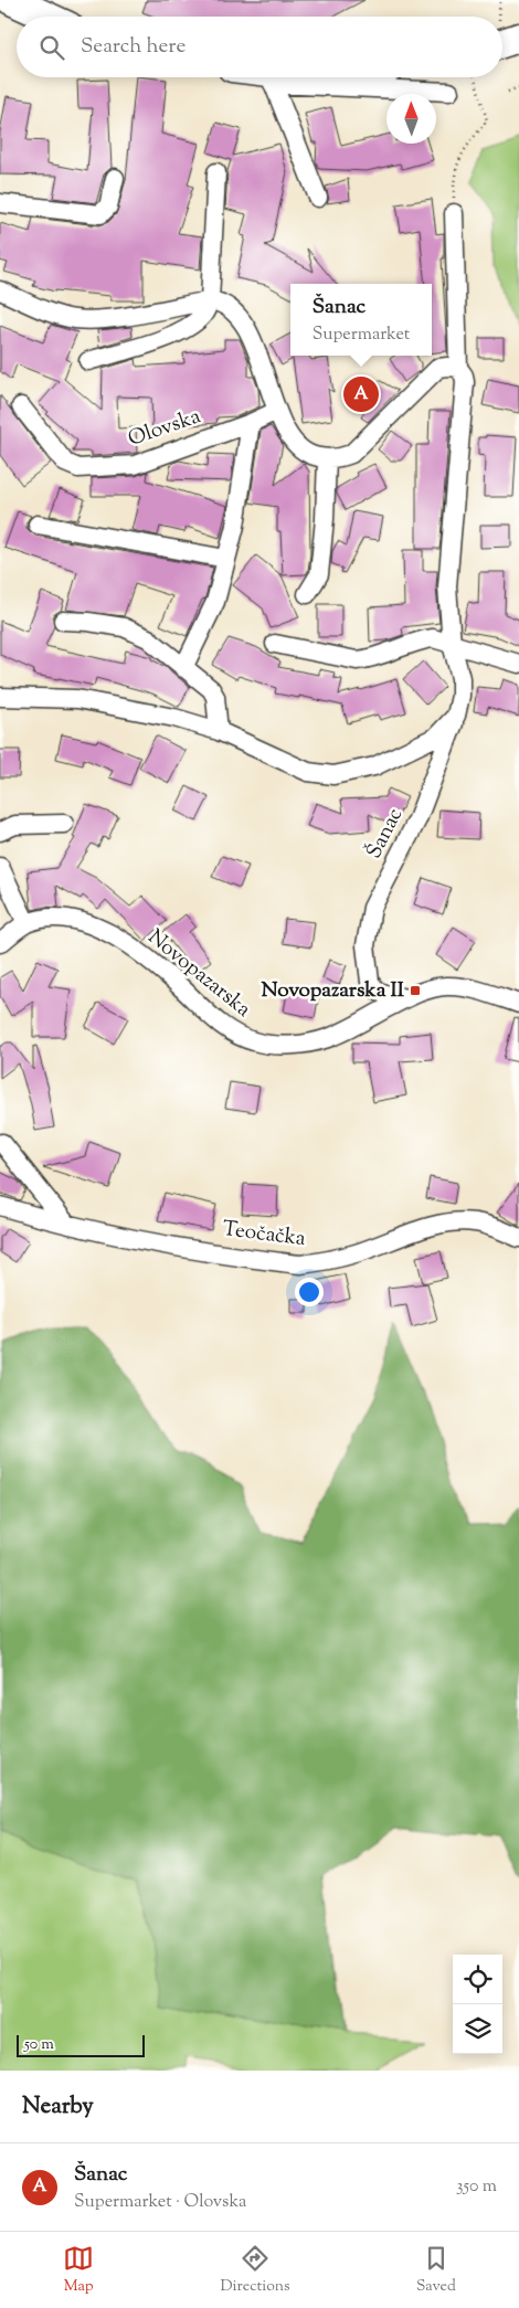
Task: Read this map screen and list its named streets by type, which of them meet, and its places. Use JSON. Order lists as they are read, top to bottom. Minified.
{"streets":{"street":["Olovska","Šanac","Novopazarska","Teočačka"]},"crossings":[["Šanac","Novopazarska"]],"places":{"transit":["Novopazarska II"]},"scale_bar":"50 m","north":"top","page":{"search":"Search here","popup":["Šanac","Supermarket"],"pins":"A","scale":"50 m","heading":"Nearby","list":[{"mark":"A","name":"Šanac","note":"Supermarket · Olovska","value":"350 m"}],"nav":["Map","Directions","Saved"]}}
